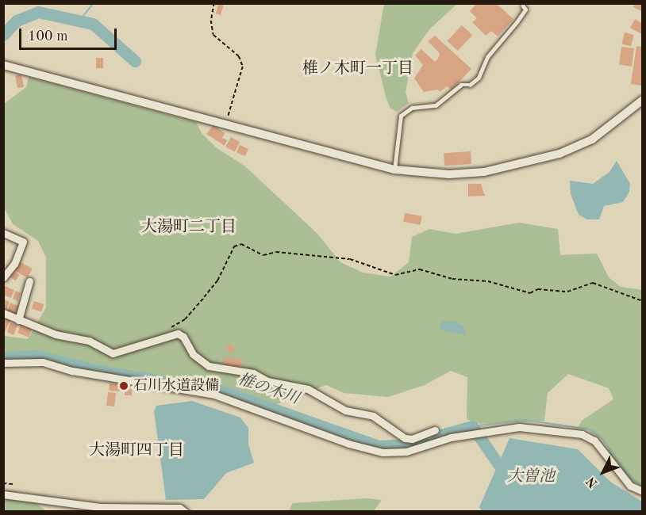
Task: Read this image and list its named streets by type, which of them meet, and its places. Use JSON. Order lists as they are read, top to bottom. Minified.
{"districts":["椎ノ木町一丁目","大湯町二丁目","大湯町四丁目"],"water":["椎の木川","大曽池"],"places":["石川水道設備"],"scale_bar":"100 m","north":"bottom left"}
